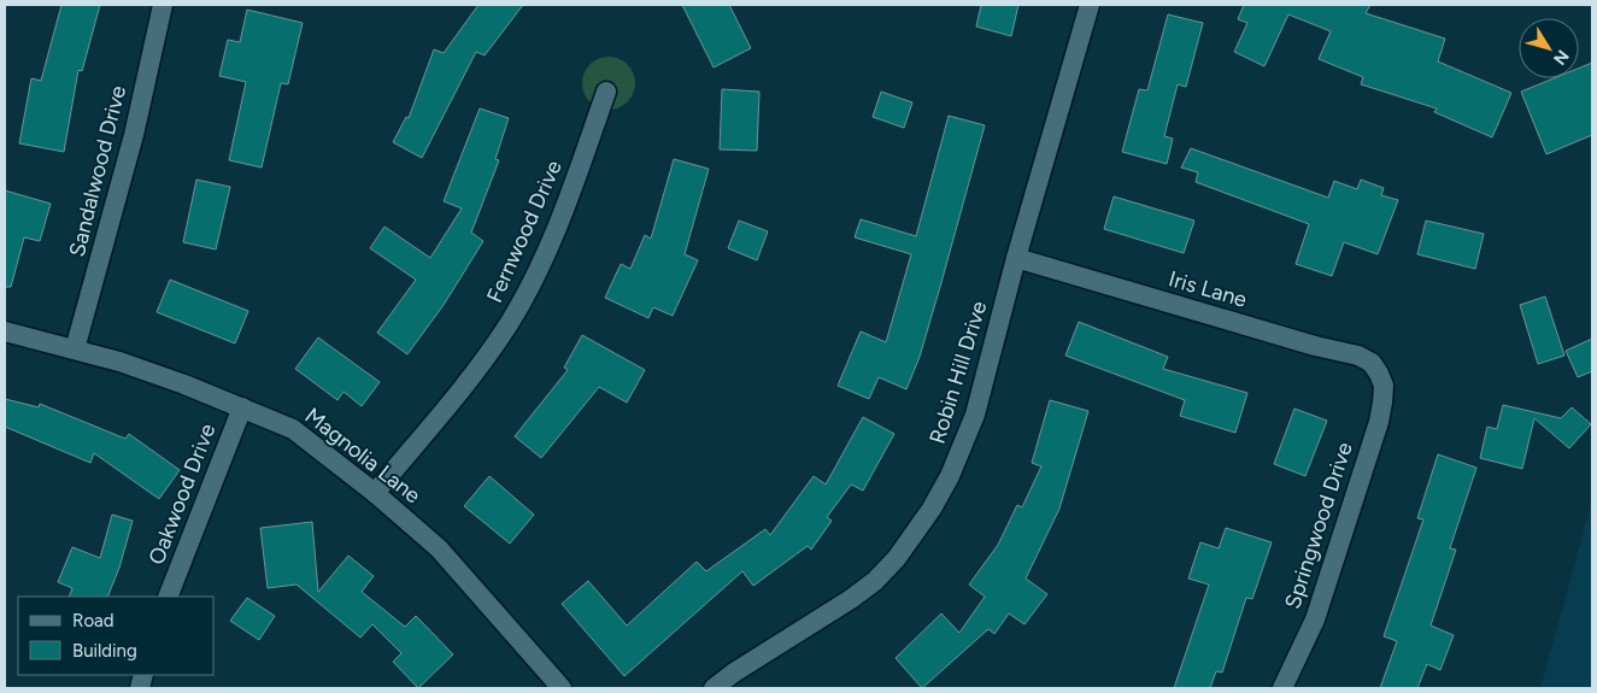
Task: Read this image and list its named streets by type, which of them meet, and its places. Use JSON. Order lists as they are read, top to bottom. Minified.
{"streets":{"street":["Sandalwood Drive","Fernwood Drive","Iris Lane","Robin Hill Drive","Magnolia Lane","Oakwood Drive","Springwood Drive"]},"crossings":[["Sandalwood Drive","Magnolia Lane"],["Fernwood Drive","Magnolia Lane"],["Iris Lane","Robin Hill Drive"],["Iris Lane","Springwood Drive"],["Magnolia Lane","Oakwood Drive"]],"legend":["Road","Building"],"north":"bottom right"}
